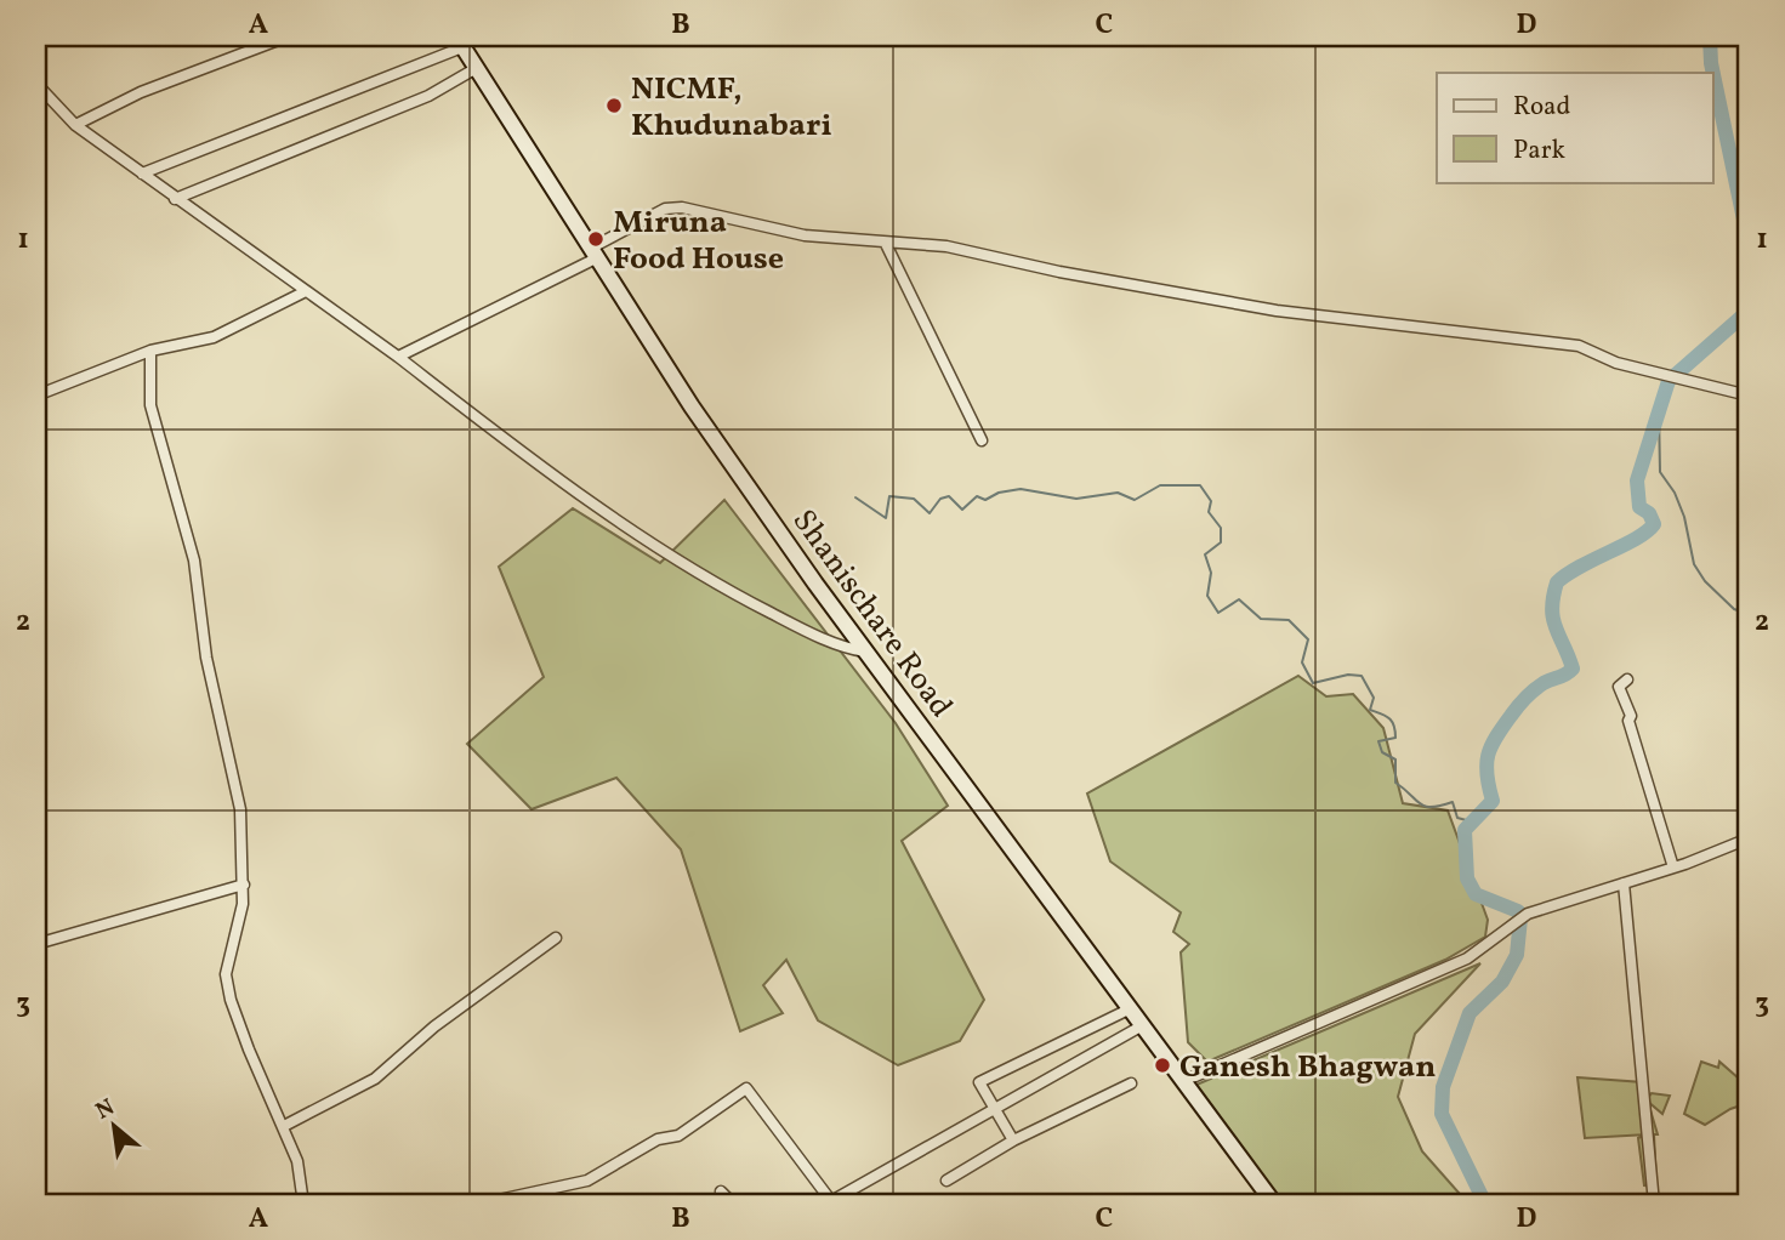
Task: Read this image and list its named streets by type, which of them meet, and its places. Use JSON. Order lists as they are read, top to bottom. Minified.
{"streets":{"street":["Shanischare Road"]},"places":["NICMF, Khudunabari","Miruna Food House","Ganesh Bhagwan"],"legend":["Road","Park"],"north":"top left","grid":{"columns":["A","B","C","D"],"rows":["1","2","3"]}}
